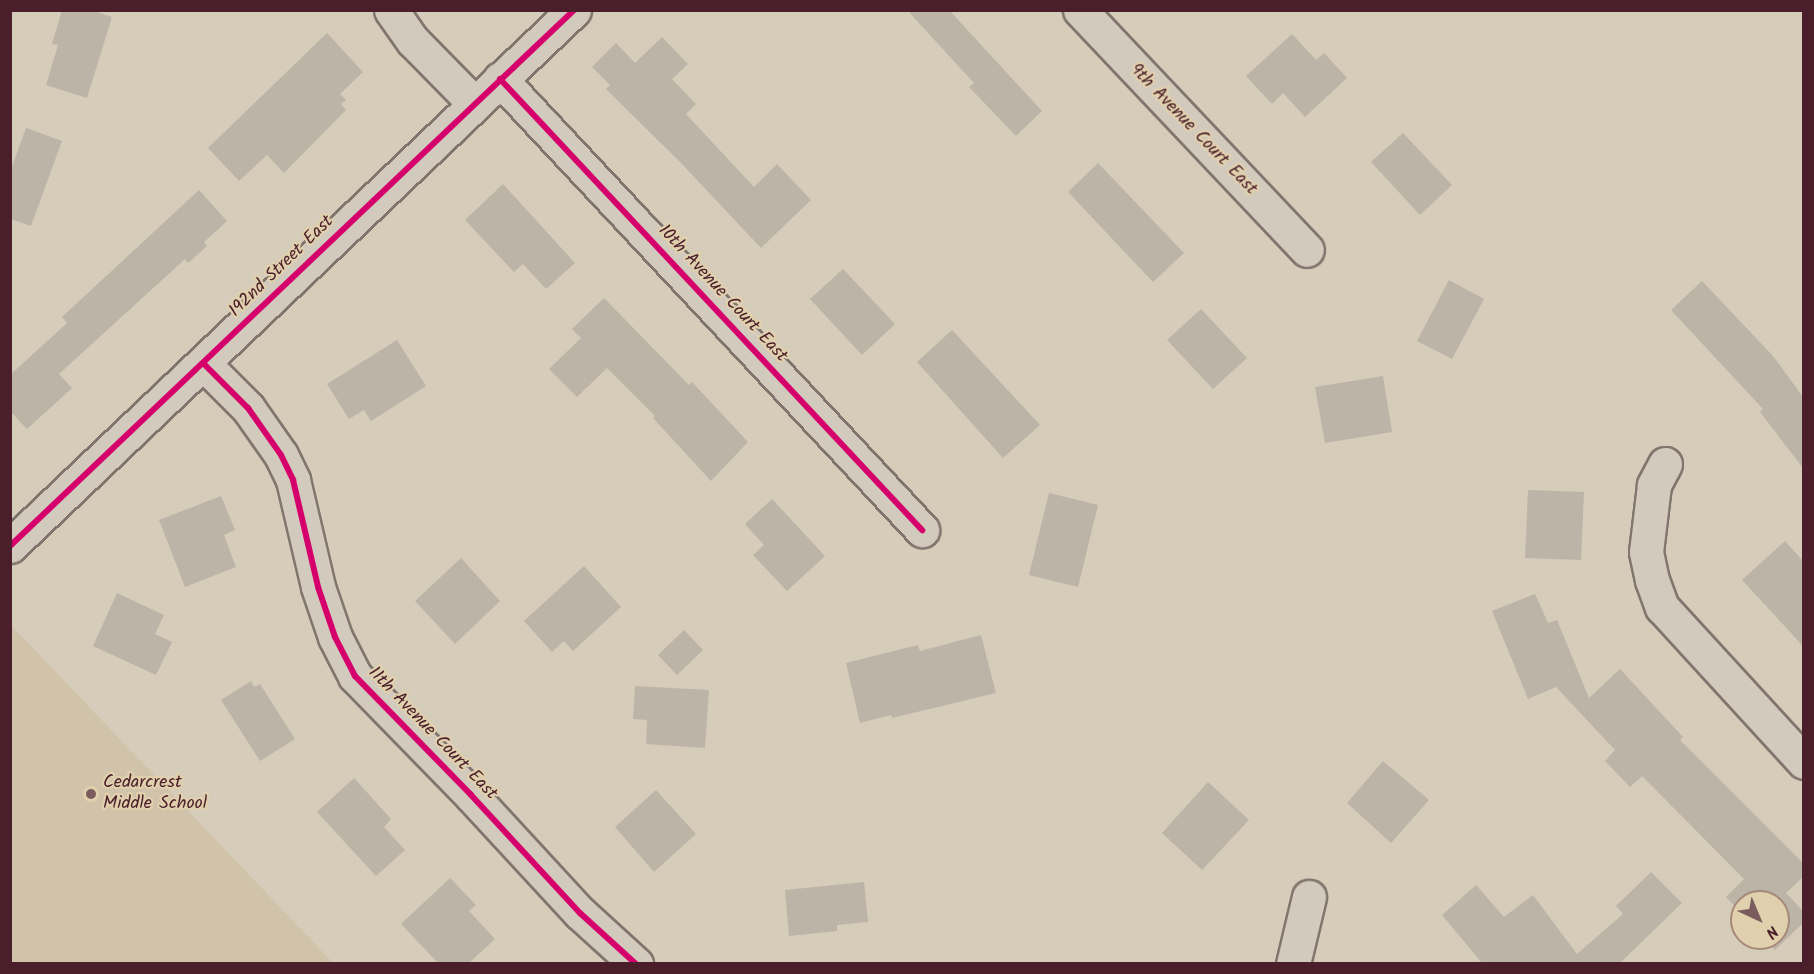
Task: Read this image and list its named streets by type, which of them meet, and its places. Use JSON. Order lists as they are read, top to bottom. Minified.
{"streets":{"street":["9th Avenue Court East","192nd Street East","10th Avenue Court East","11th Avenue Court East"]},"crossings":[["192nd Street East","10th Avenue Court East"],["192nd Street East","11th Avenue Court East"]],"places":["Cedarcrest Middle School"],"north":"bottom right"}
